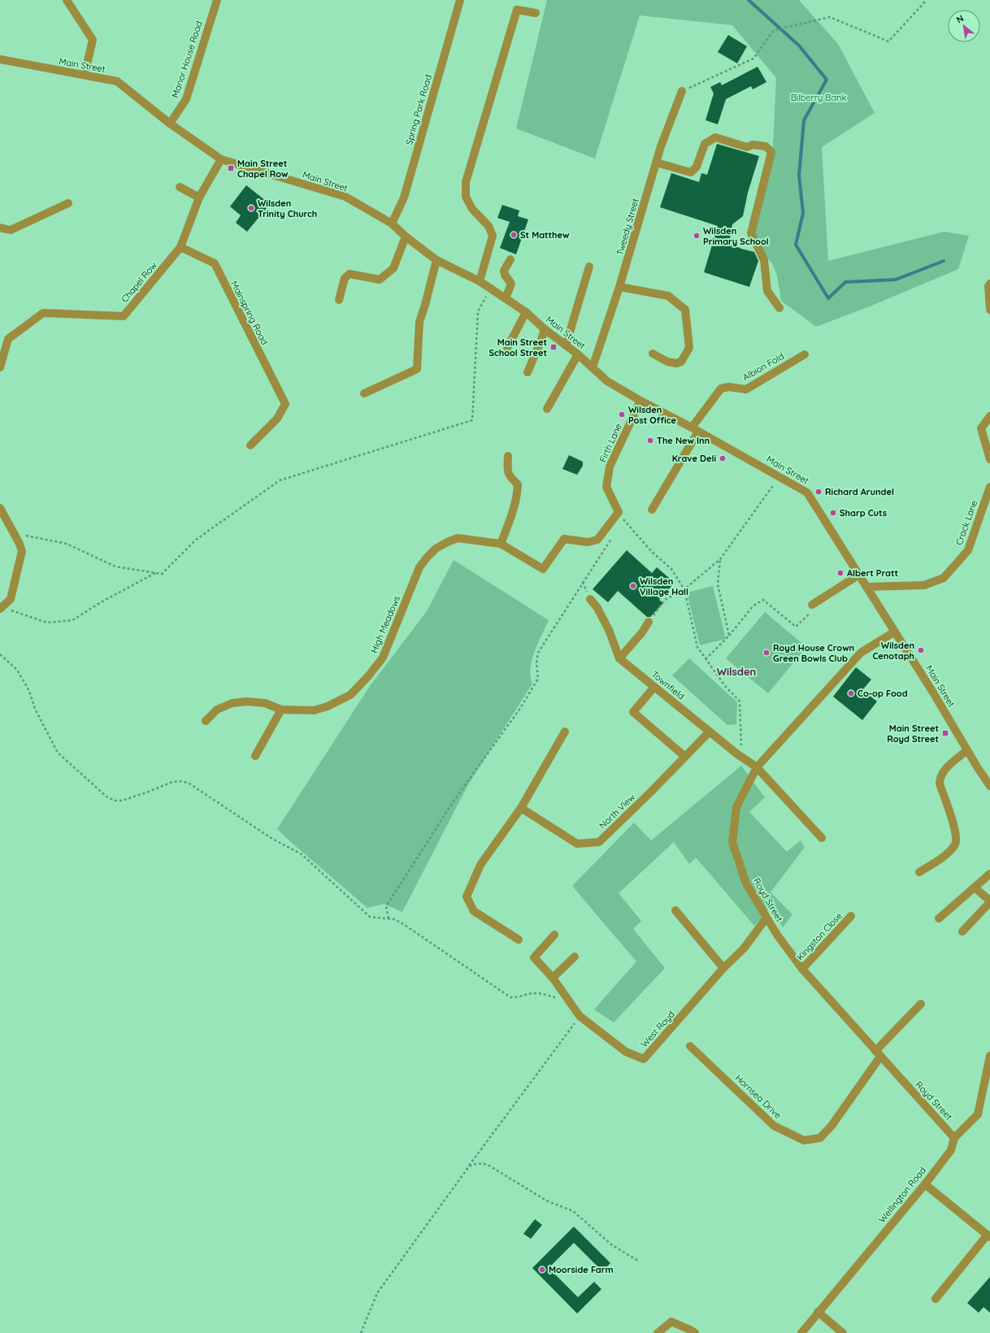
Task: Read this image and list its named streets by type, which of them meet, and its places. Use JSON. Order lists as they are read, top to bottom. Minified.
{"streets":{"street":["Manor House Road","Main Street","Spring Park Road","Tweedy Street","Chapel Row","Mainspring Road","Albion Fold","Firth Lane","Crack Lane","High Meadows","Townfield","North View","Royd Street","Kingston Close","West Royd","Hornsea Drive","Wellington Road"]},"crossings":[["Manor House Road","Main Street"],["Main Street","Spring Park Road"],["Main Street","Tweedy Street"],["Main Street","Chapel Row"],["Main Street","Albion Fold"],["Main Street","Firth Lane"],["Main Street","Crack Lane"],["Main Street","Royd Street"],["Chapel Row","Mainspring Road"],["Townfield","North View"],["Townfield","Royd Street"],["Royd Street","Kingston Close"],["Royd Street","West Royd"],["Royd Street","Hornsea Drive"],["Royd Street","Wellington Road"]],"districts":["Wilsden"],"parks":["Bilberry Bank"],"places":{"transit":["Main Street Chapel Row","Main Street School Street","Main Street Royd Street"],"other":["Wilsden Trinity Church","St Matthew","Wilsden Primary School","Wilsden Post Office","The New Inn","Krave Deli","Richard Arundel","Sharp Cuts","Albert Pratt","Wilsden Village Hall","Wilsden Cenotaph","Royd House Crown Green Bowls Club","Co-op Food","Moorside Farm"]},"north":"top left"}
